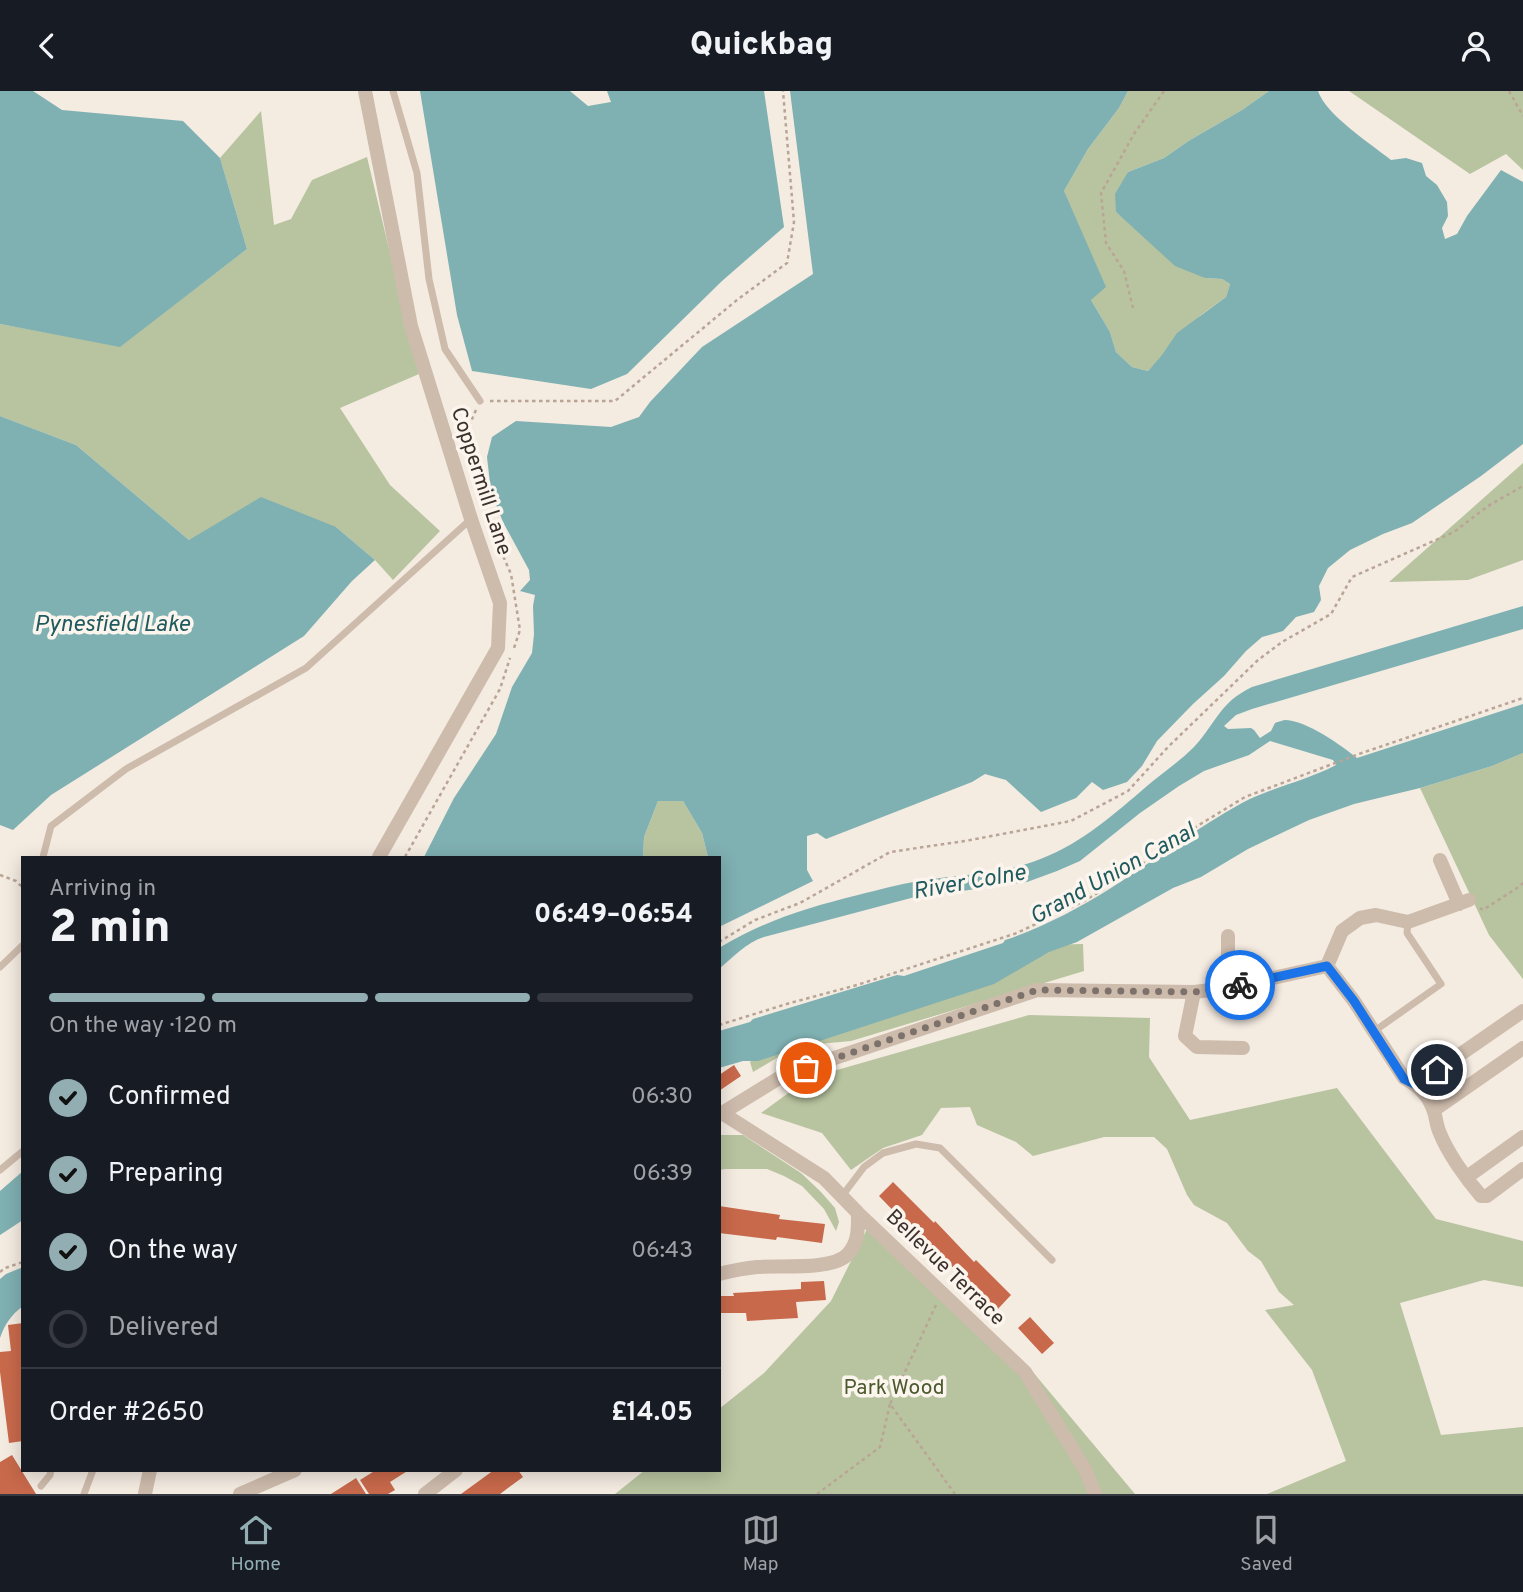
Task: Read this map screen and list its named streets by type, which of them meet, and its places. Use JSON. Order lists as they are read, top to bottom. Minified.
{"streets":{"street":["Coppermill Lane","Bellevue Terrace"]},"water":["Pynesfield Lake","Grand Union Canal","River Colne"],"parks":["Park Wood"],"page":{"header":"Quickbag","heading":["2 min","Arriving in","06:49–06:54"],"panel":["Order #2650","£14.05"],"bar":"On the way · 120 m","list":[["Confirmed","06:30"],["Preparing","06:39"],["On the way","06:43"],"Delivered"],"tabs":["Home","Map","Saved"]}}
